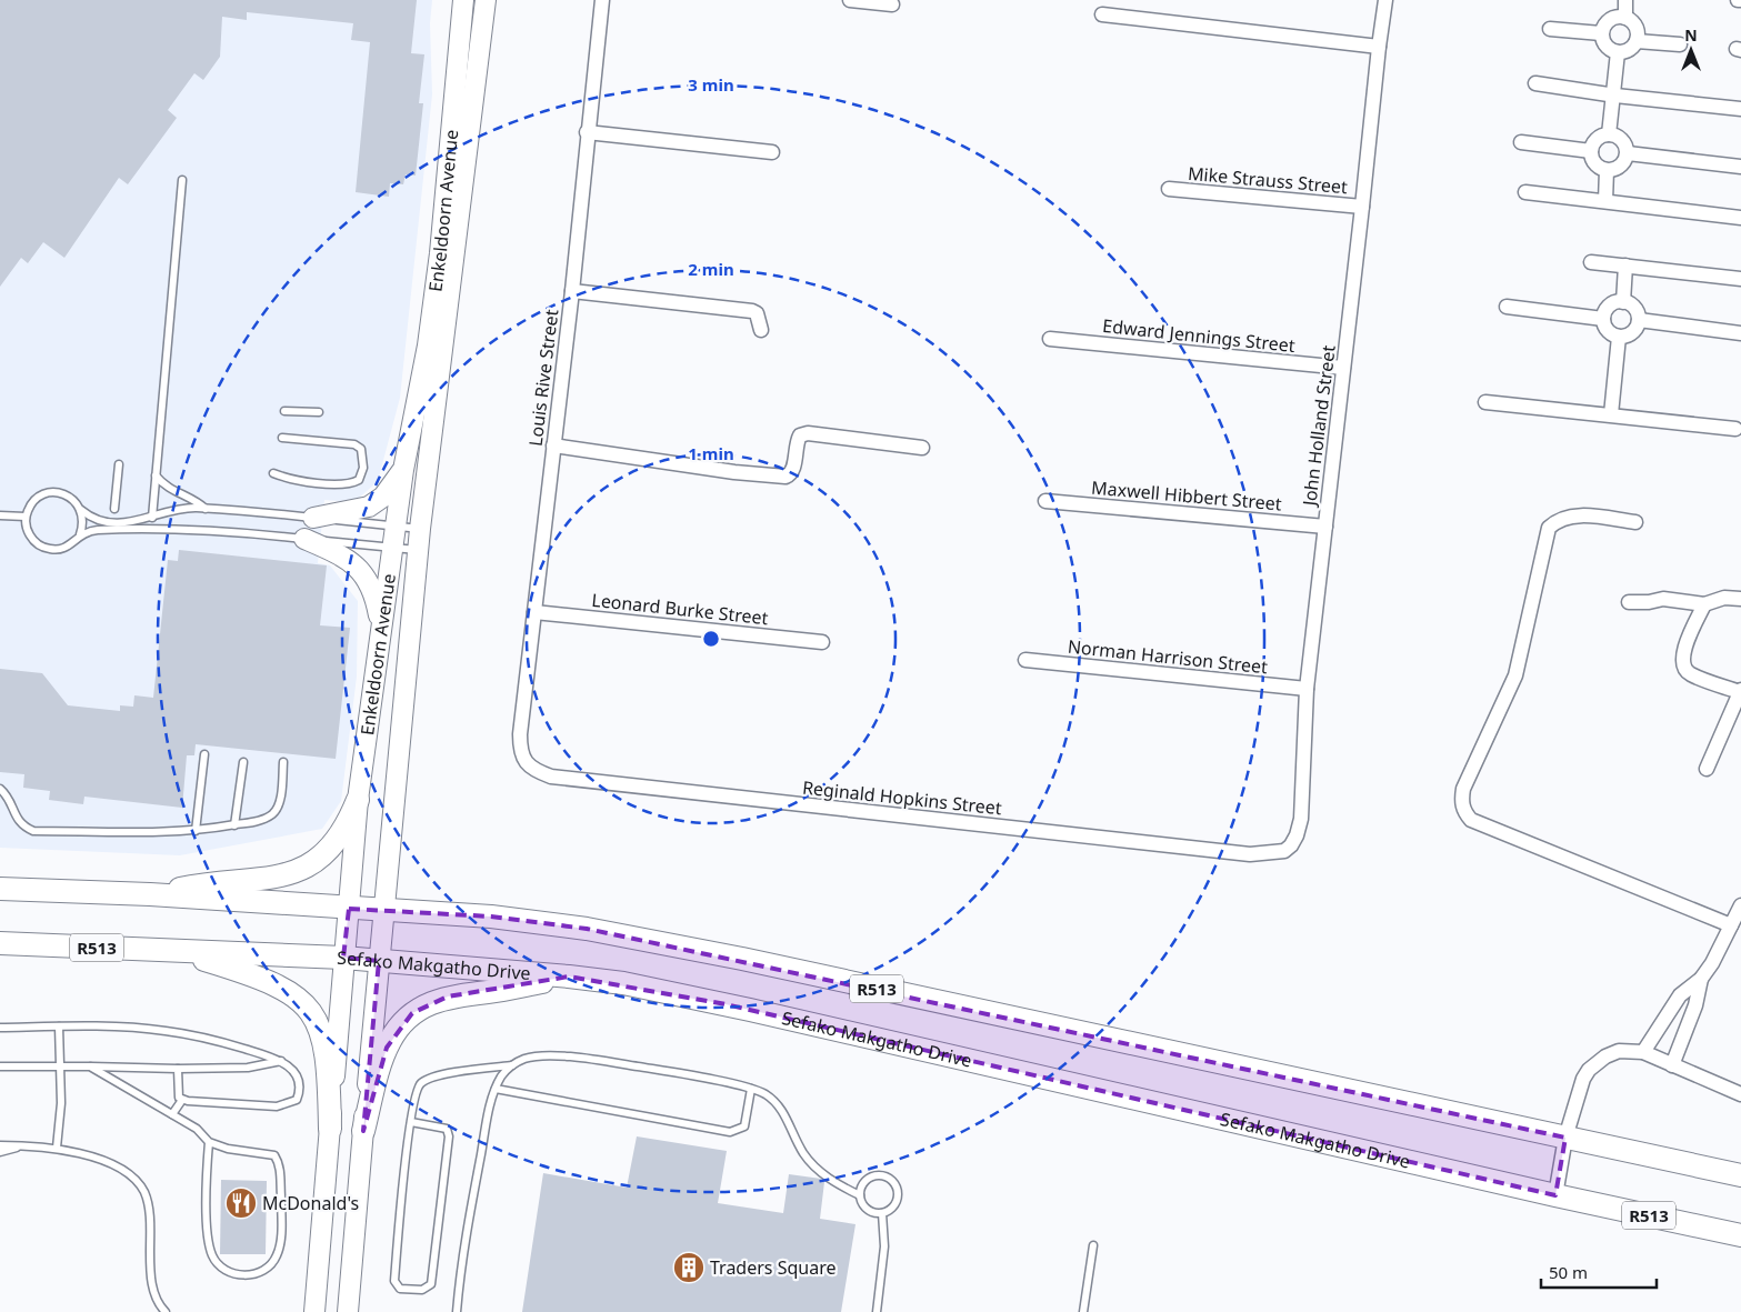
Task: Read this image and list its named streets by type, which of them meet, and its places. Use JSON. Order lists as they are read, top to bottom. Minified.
{"streets":{"main road":["R513","Sefako Makgatho Drive"],"street":["Mike Strauss Street","Enkeldoorn Avenue","Edward Jennings Street","Louis Rive Street","John Holland Street","Maxwell Hibbert Street","Leonard Burke Street","Norman Harrison Street","Reginald Hopkins Street"]},"crossings":[["Mike Strauss Street","John Holland Street"],["Enkeldoorn Avenue","R513"],["Enkeldoorn Avenue","Sefako Makgatho Drive"],["Edward Jennings Street","John Holland Street"],["Louis Rive Street","Leonard Burke Street"],["Louis Rive Street","Reginald Hopkins Street"],["John Holland Street","Maxwell Hibbert Street"],["John Holland Street","Norman Harrison Street"],["John Holland Street","Reginald Hopkins Street"]],"places":{"restaurant":["McDonald's"],"building":["Traders Square"]},"scale_bar":"50 m","north":"top","rings":["3 min","2 min","1 min"]}
